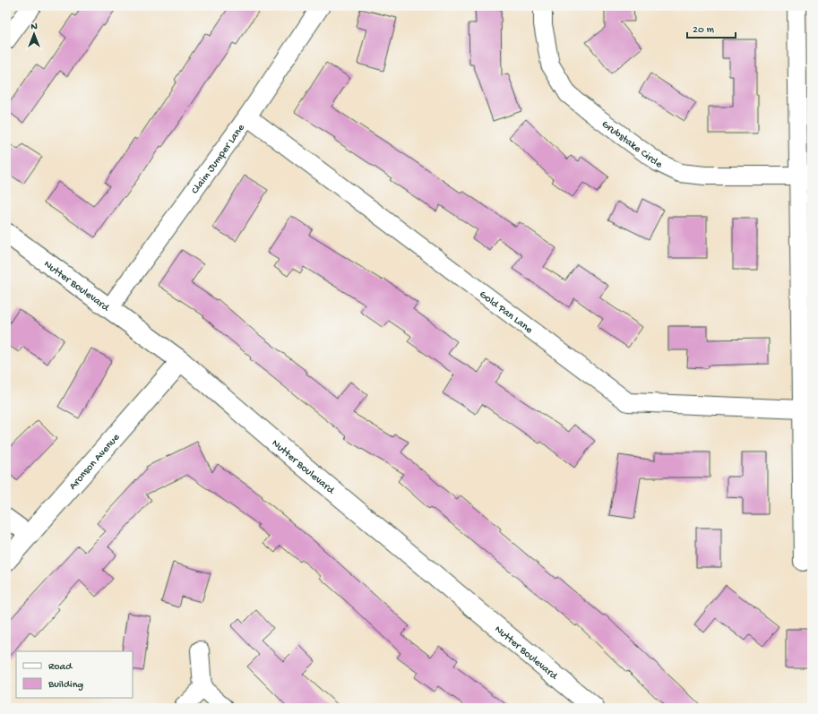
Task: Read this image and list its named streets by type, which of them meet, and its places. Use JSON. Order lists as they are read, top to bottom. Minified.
{"streets":{"street":["Grubstake Circle","Claim Jumper Lane","Nutter Boulevard","Gold Pan Lane","Aronson Avenue"]},"crossings":[["Claim Jumper Lane","Nutter Boulevard"],["Claim Jumper Lane","Gold Pan Lane"],["Nutter Boulevard","Aronson Avenue"]],"legend":["Road","Building"],"scale_bar":"20 m","north":"top"}
